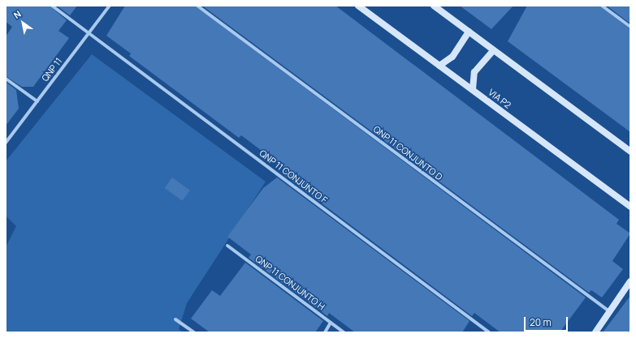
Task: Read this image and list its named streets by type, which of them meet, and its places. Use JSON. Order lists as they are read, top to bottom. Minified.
{"streets":{"main road":["VIA P2"],"street":["QNP 11","QNP 11 CONJUNTO D","QNP 11 CONJUNTO F","QNP 11 CONJUNTO H"]},"crossings":[["QNP 11","QNP 11 CONJUNTO F"]],"scale_bar":"20 m","north":"top left"}
